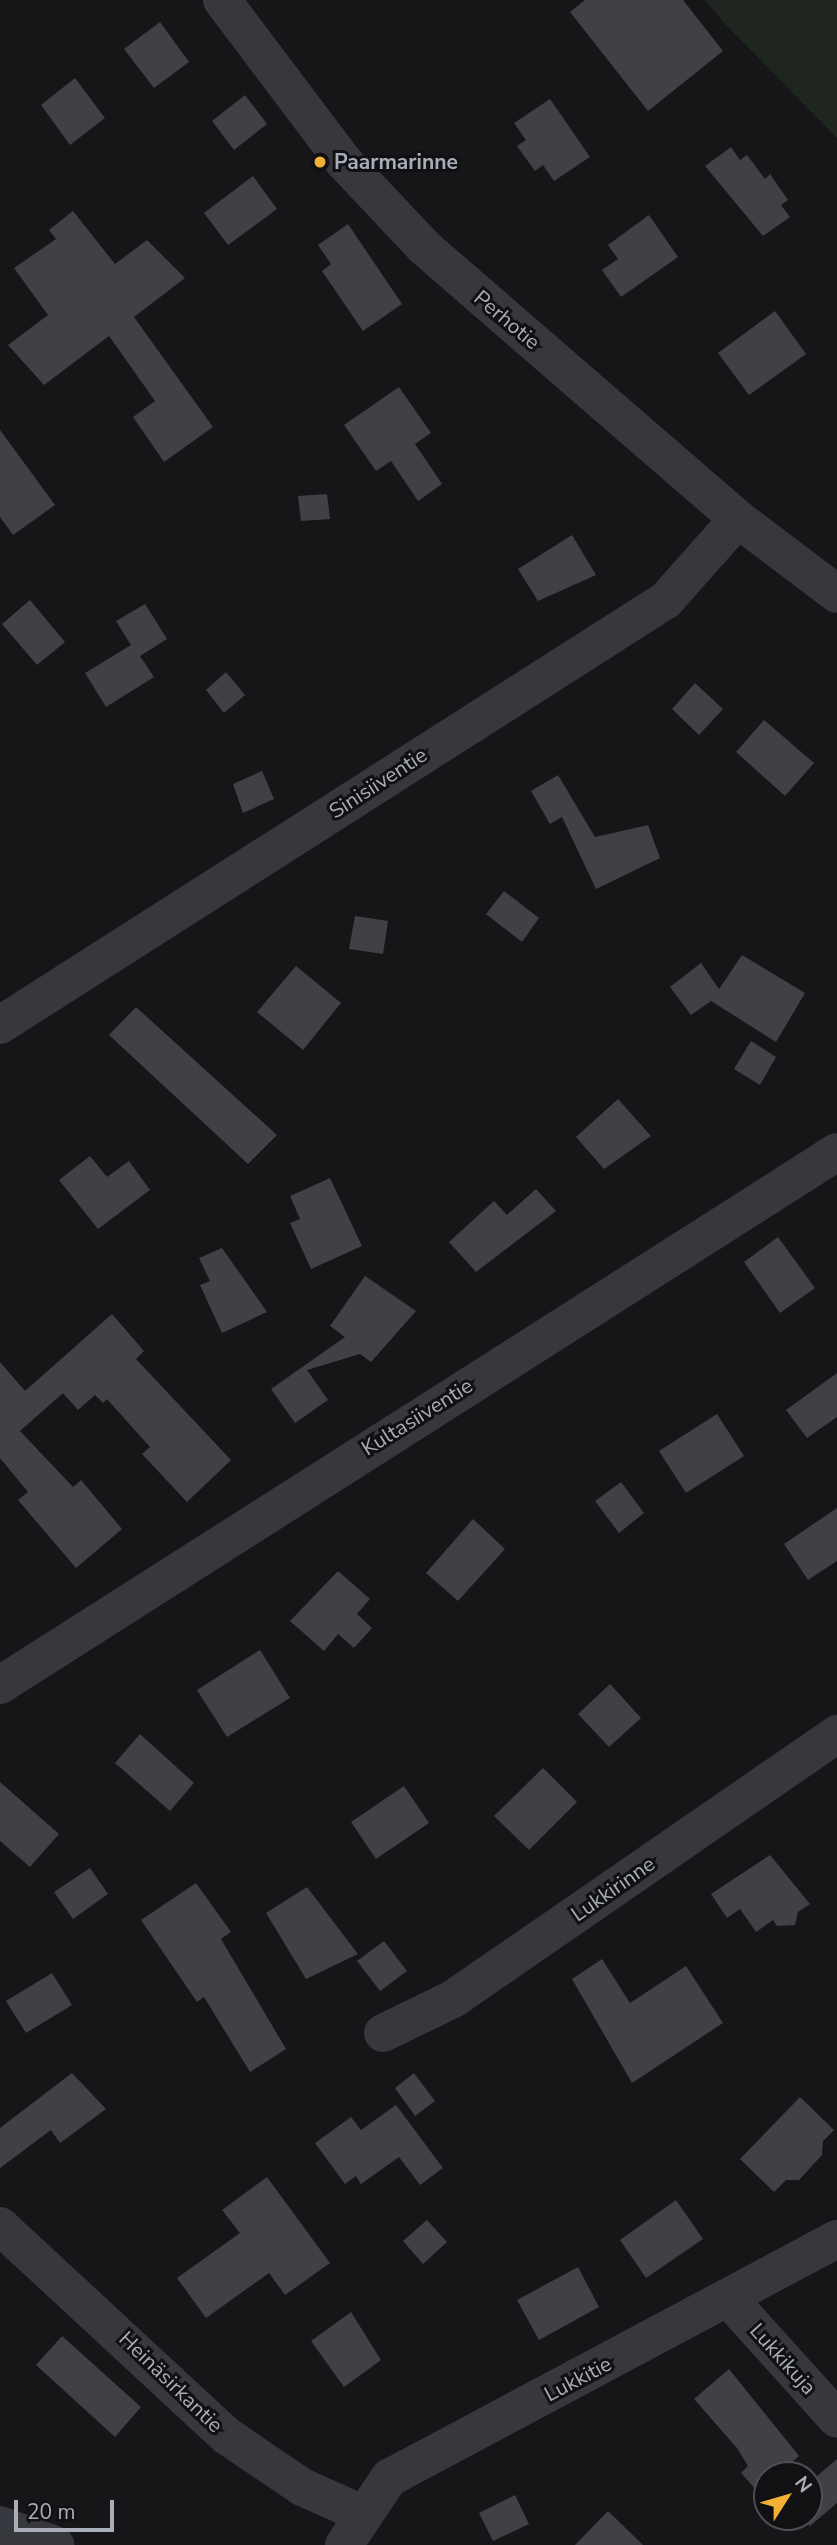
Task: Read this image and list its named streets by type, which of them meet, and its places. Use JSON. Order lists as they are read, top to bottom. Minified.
{"streets":{"street":["Perhotie","Sinisiiventie","Kultasiiventie","Lukkirinne","Lukkikuja","Lukkitie","Heinäsirkantie"]},"crossings":[["Perhotie","Sinisiiventie"],["Lukkikuja","Lukkitie"],["Lukkitie","Heinäsirkantie"]],"places":["Paarmarinne"],"scale_bar":"20 m","north":"top right"}
